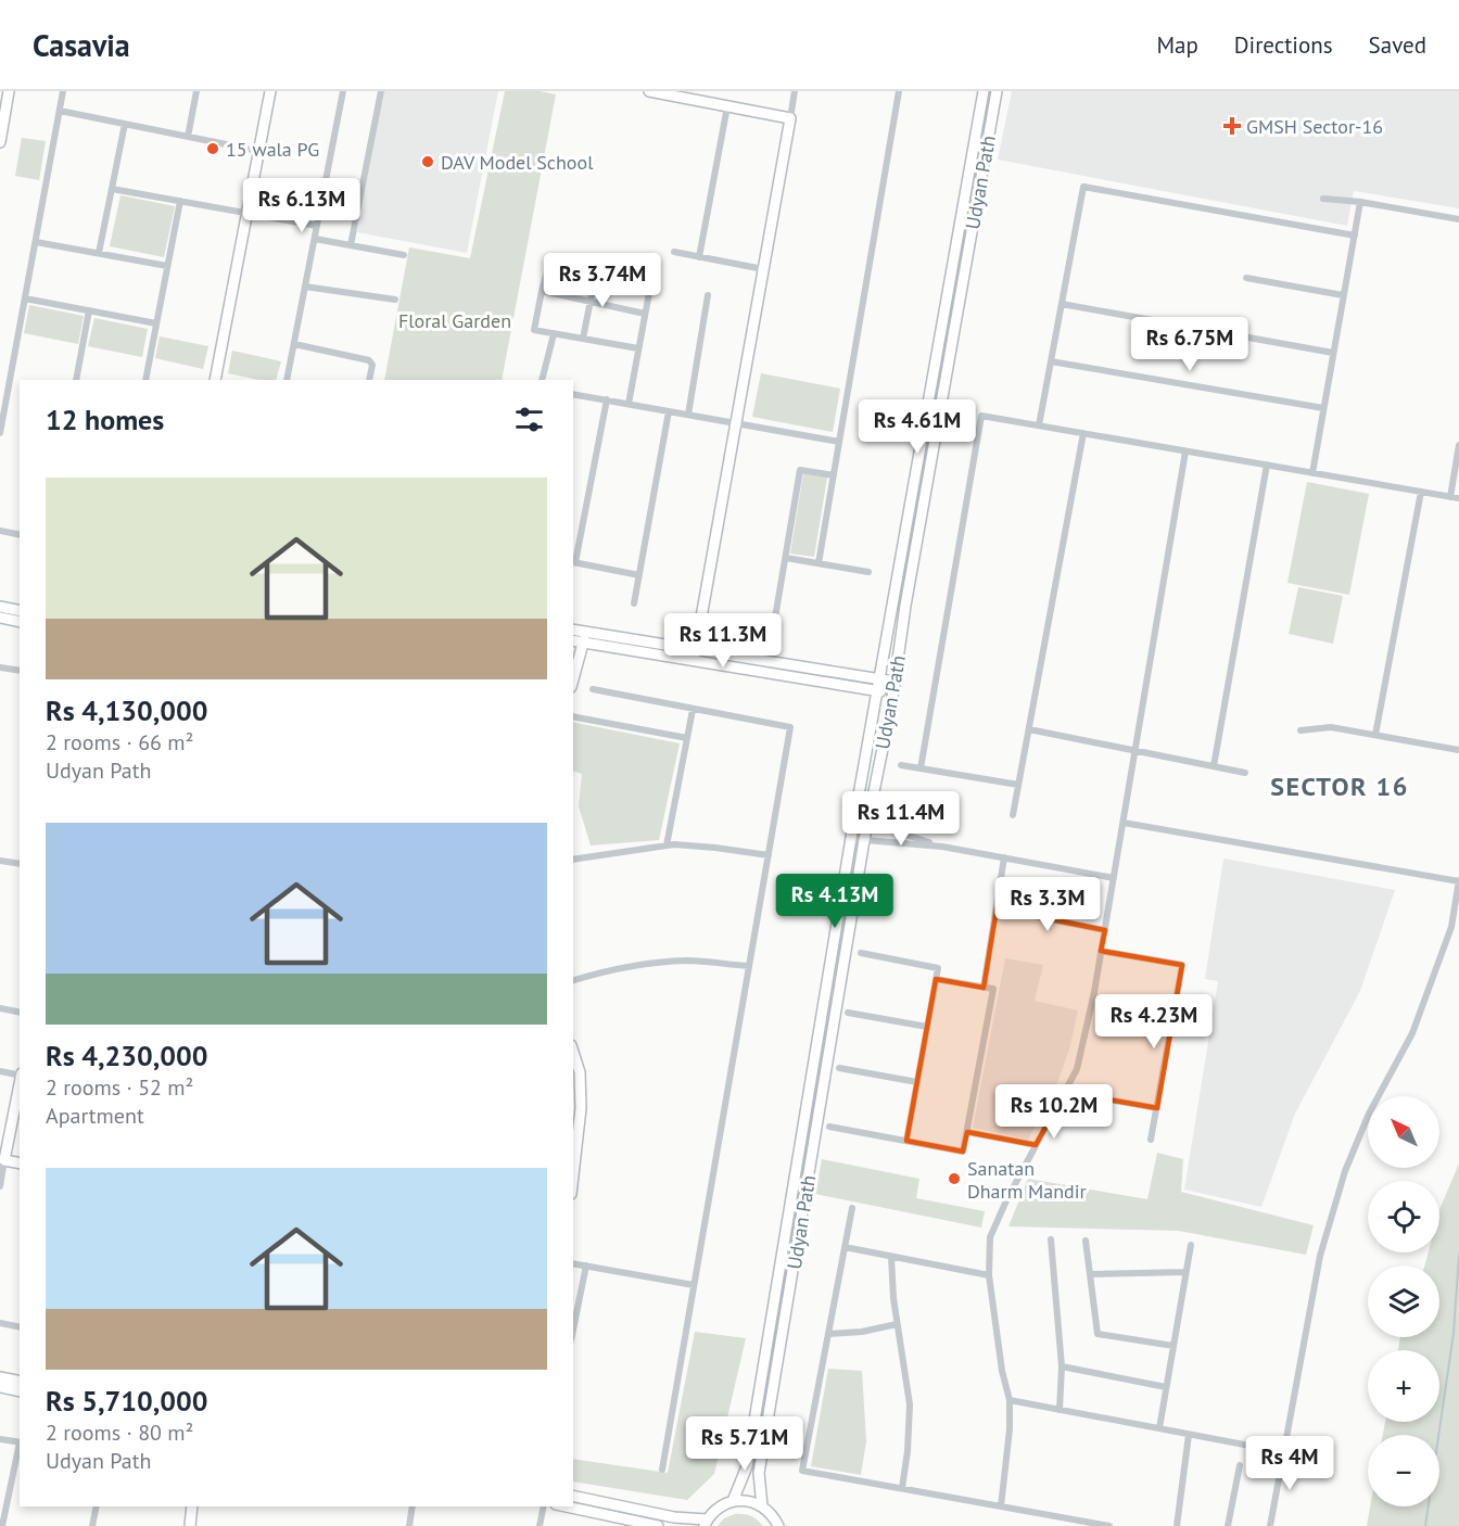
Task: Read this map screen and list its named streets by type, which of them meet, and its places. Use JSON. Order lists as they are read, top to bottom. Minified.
{"streets":{"main road":["Udyan Path"]},"districts":["SECTOR 16"],"parks":["Floral Garden"],"places":{"health":["GMSH Sector-16"],"other":["15 wala PG","DAV Model School","Sanatan Dharm Mandir"]},"north":"top left","page":{"header":"Casavia","nav":["Map","Directions","Saved"],"price":["Rs 6.13M","Rs 3.74M","Rs 6.75M","Rs 4.61M","Rs 11.3M","Rs 11.4M","Rs 4.13M","Rs 3.3M","Rs 4.23M","Rs 10.2M","Rs 5.71M","Rs 4M"],"heading":"12 homes","list":[{"name":"Rs 4,130,000","note":"2 rooms · 66 m² · Udyan Path"},{"name":"Rs 4,230,000","note":"2 rooms · 52 m² · Apartment"},{"name":"Rs 5,710,000","note":"2 rooms · 80 m² · Udyan Path"}],"map_buttons":["+","−"]}}
